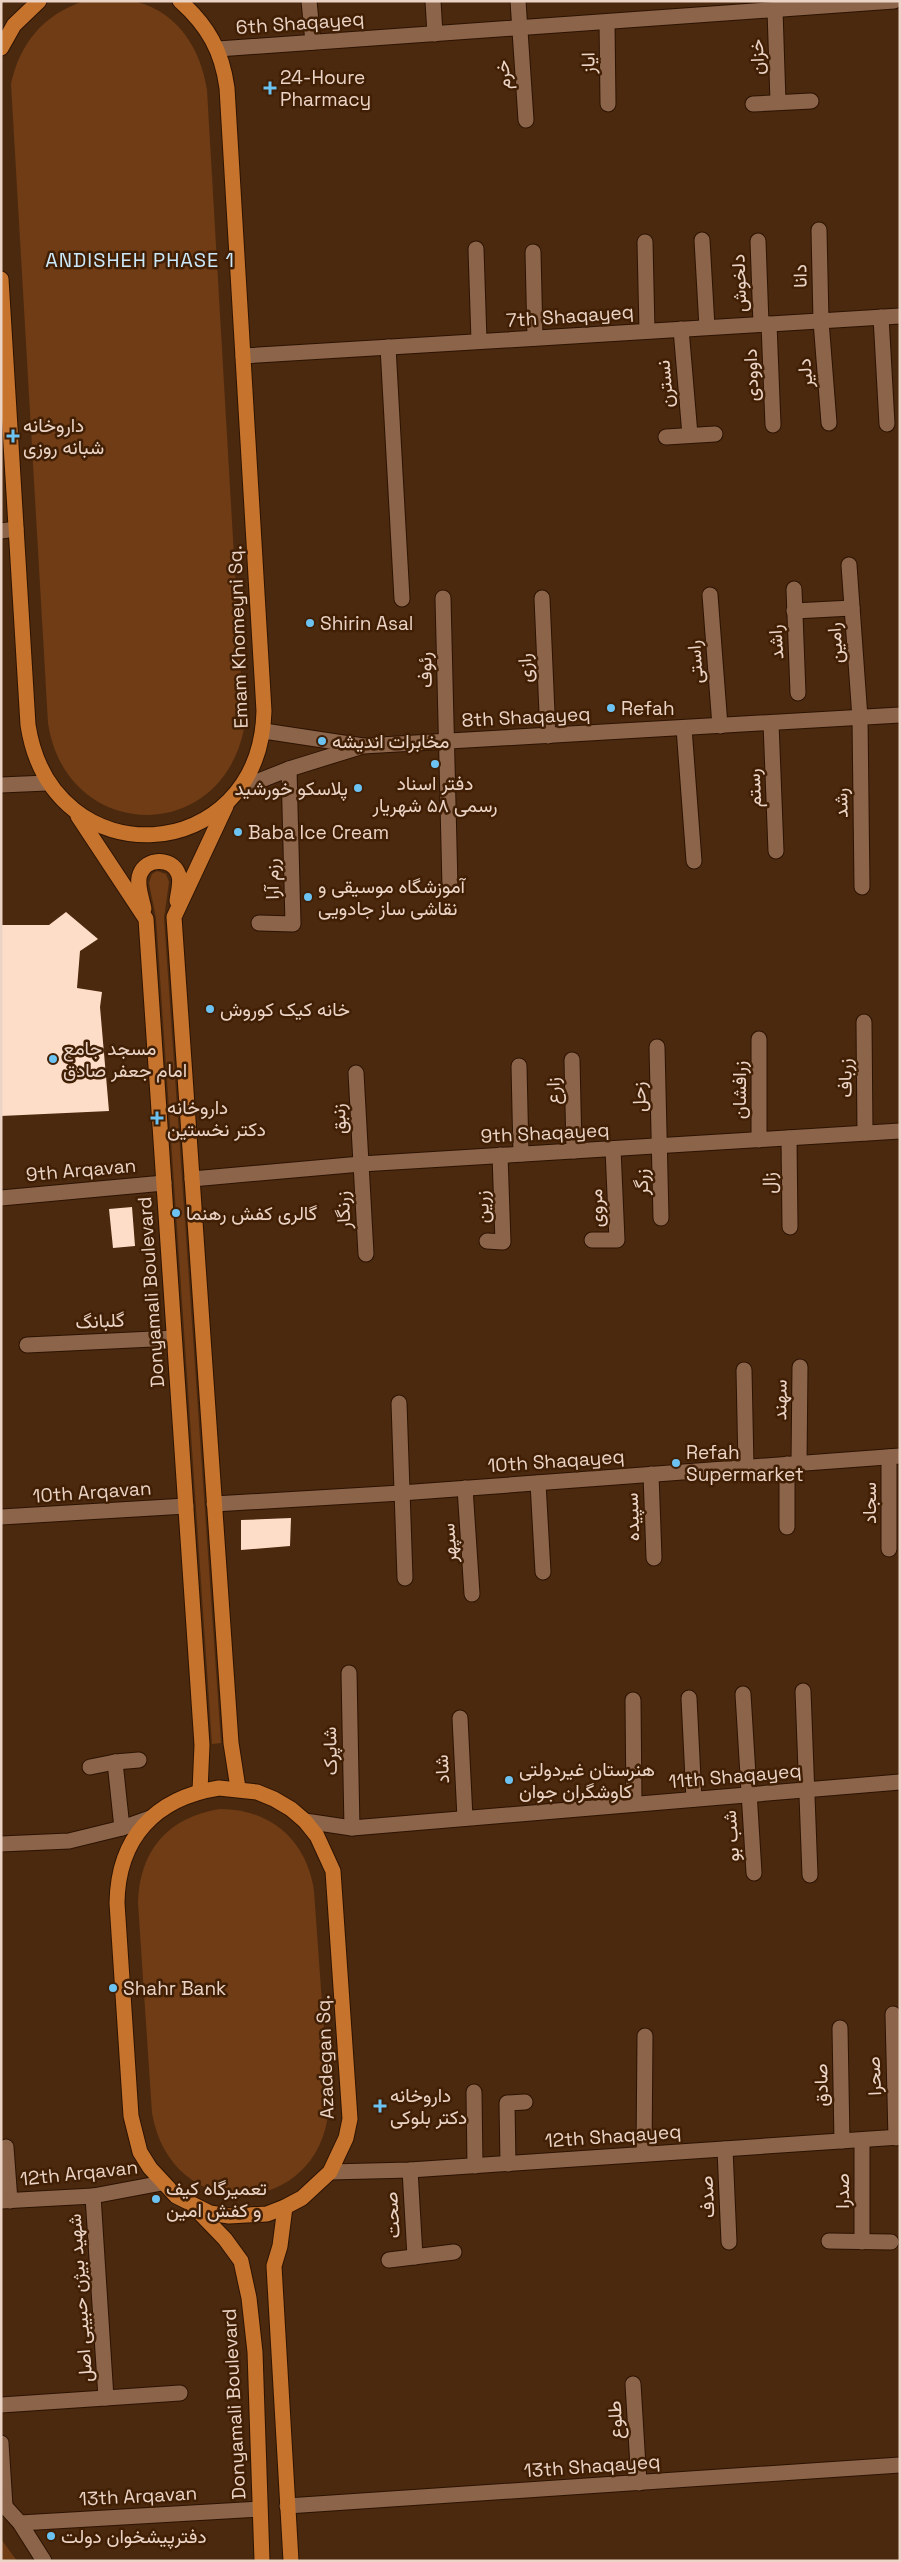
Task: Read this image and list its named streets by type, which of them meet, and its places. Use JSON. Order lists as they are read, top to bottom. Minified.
{"streets":{"main road":["Emam Khomeyni Sq.","Donyamali Boulevard","Azadegan Sq."],"street":["6th Shaqayeq","خزان","ایاز","خرم","دانا","دلخوش","7th Shaqayeq","دلیر","داوودی","نسترن","راشد","رامین","راستی","رازی","رئوف","8th Shaqayeq","رستم","رشد","رزم آرا","زرباف","زرافشان","زارع","زحل","زنبق","9th Shaqayeq","9th Arqavan","زرگر","زال","زرین","مروی","زرنگار","گلبانگ","سهند","10th Shaqayeq","10th Arqavan","سجاد","سپیده","سپهر","شاپرک","شاد","11th Shaqayeq","شب بو","صحرا","صادق","12th Shaqayeq","12th Arqavan","صدرا","صدف","صحت","شهید بیژن حبیبی اصل","طلوع","13th Shaqayeq","13th Arqavan"]},"crossings":[["6th Shaqayeq","خزان"],["6th Shaqayeq","ایاز"],["6th Shaqayeq","خرم"],["6th Shaqayeq","Emam Khomeyni Sq."],["دانا","7th Shaqayeq"],["دانا","دلیر"],["دلخوش","7th Shaqayeq"],["دلخوش","داوودی"],["7th Shaqayeq","دلیر"],["7th Shaqayeq","داوودی"],["7th Shaqayeq","نسترن"],["7th Shaqayeq","Emam Khomeyni Sq."],["Emam Khomeyni Sq.","8th Shaqayeq"],["Emam Khomeyni Sq.","Donyamali Boulevard"],["رامین","8th Shaqayeq"],["رامین","رشد"],["راستی","8th Shaqayeq"],["رازی","8th Shaqayeq"],["رئوف","8th Shaqayeq"],["8th Shaqayeq","رستم"],["8th Shaqayeq","رشد"],["8th Shaqayeq","رزم آرا"],["زرباف","9th Shaqayeq"],["زرافشان","9th Shaqayeq"],["زارع","9th Shaqayeq"],["زحل","9th Shaqayeq"],["زحل","زرگر"],["زنبق","9th Shaqayeq"],["زنبق","زرنگار"],["9th Shaqayeq","زرگر"],["9th Shaqayeq","زال"],["9th Shaqayeq","زرین"],["9th Shaqayeq","مروی"],["9th Shaqayeq","زرنگار"],["9th Arqavan","Donyamali Boulevard"],["Donyamali Boulevard","گلبانگ"],["Donyamali Boulevard","10th Arqavan"],["Donyamali Boulevard","Azadegan Sq."],["Donyamali Boulevard","13th Arqavan"],["سهند","10th Shaqayeq"],["10th Shaqayeq","سجاد"],["10th Shaqayeq","سپیده"],["10th Shaqayeq","سپهر"],["شاپرک","11th Shaqayeq"],["شاد","11th Shaqayeq"],["11th Shaqayeq","شب بو"],["11th Shaqayeq","Azadegan Sq."],["Azadegan Sq.","12th Shaqayeq"],["Azadegan Sq.","12th Arqavan"],["صحرا","12th Shaqayeq"],["صادق","12th Shaqayeq"],["12th Shaqayeq","صدرا"],["12th Shaqayeq","صدف"],["12th Shaqayeq","صحت"],["12th Arqavan","شهید بیژن حبیبی اصل"],["طلوع","13th Shaqayeq"]],"districts":["ANDISHEH PHASE 1"],"places":{"health":["24-Houre Pharmacy","داروخانه شبانه روزی","داروخانه دکتر نخستین","داروخانه دکتر بلوکی"],"other":["Shirin Asal","Refah","مخابرات اندیشه","دفتر اسناد رسمی ۵۸ شهریار","پلاسکو خورشید","Baba Ice Cream","آموزشگاه موسیقی و نقاشی ساز جادویی","خانه کیک کوروش","مسجد جامع امام جعفر صادق","گالری کفش رهنما","Refah Supermarket","هنرستان غیردولتی کاوشگران جوان","Shahr Bank","تعمیرگاه کیف و کفش امین","دفترپیشخوان دولت"]}}
